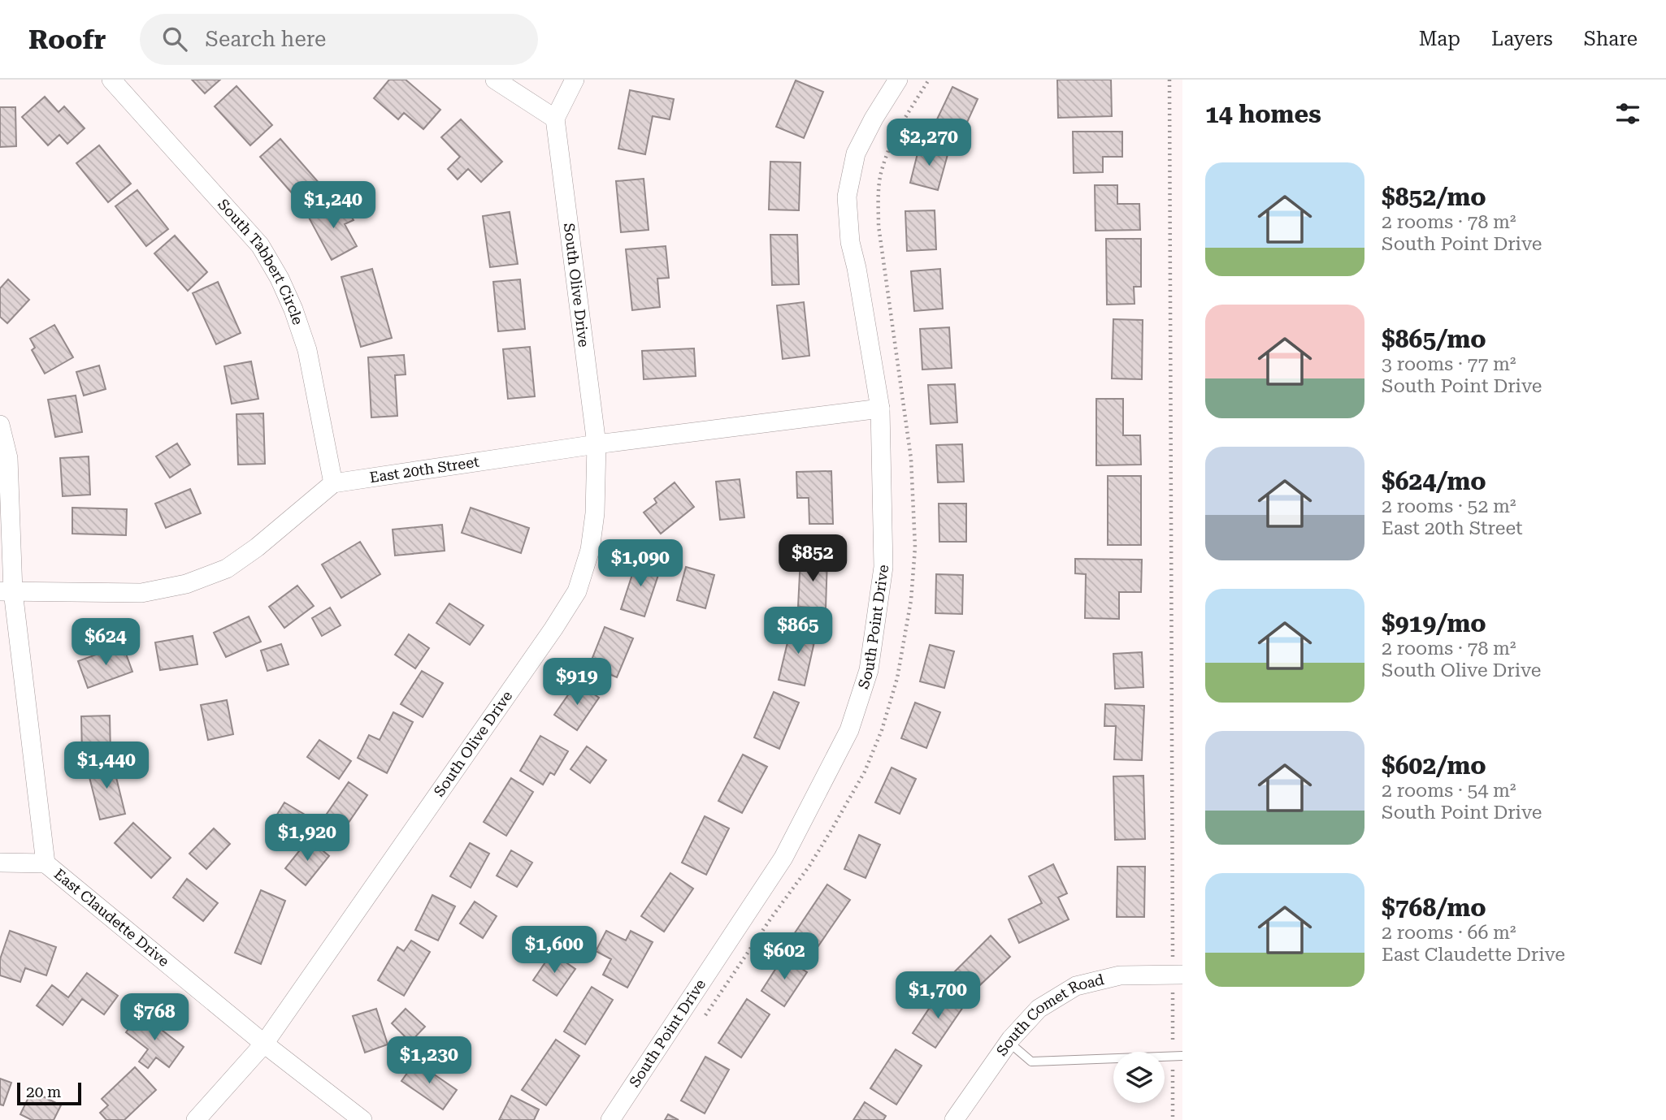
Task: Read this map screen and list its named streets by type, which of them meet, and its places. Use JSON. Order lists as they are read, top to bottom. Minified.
{"streets":{"street":["South Tabbert Circle","South Olive Drive","East 20th Street","South Point Drive","East Claudette Drive","South Comet Road"]},"crossings":[["South Tabbert Circle","East 20th Street"],["South Olive Drive","East 20th Street"],["South Olive Drive","East Claudette Drive"],["East 20th Street","South Point Drive"]],"scale_bar":"20 m","page":{"header":"Roofr","search":"Search here","nav":["Map","Layers","Share"],"heading":"14 homes","price":["$2,270","$1,240","$852","$1,090","$865","$624","$919","$1,440","$1,920","$1,600","$602","$1,700","$768","$1,230"],"list":[{"name":"$852/mo","note":"2 rooms · 78 m² · South Point Drive"},{"name":"$865/mo","note":"3 rooms · 77 m² · South Point Drive"},{"name":"$624/mo","note":"2 rooms · 52 m² · East 20th Street"},{"name":"$919/mo","note":"2 rooms · 78 m² · South Olive Drive"},{"name":"$602/mo","note":"2 rooms · 54 m² · South Point Drive"},{"name":"$768/mo","note":"2 rooms · 66 m² · East Claudette Drive"}],"scale":"20 m"}}
